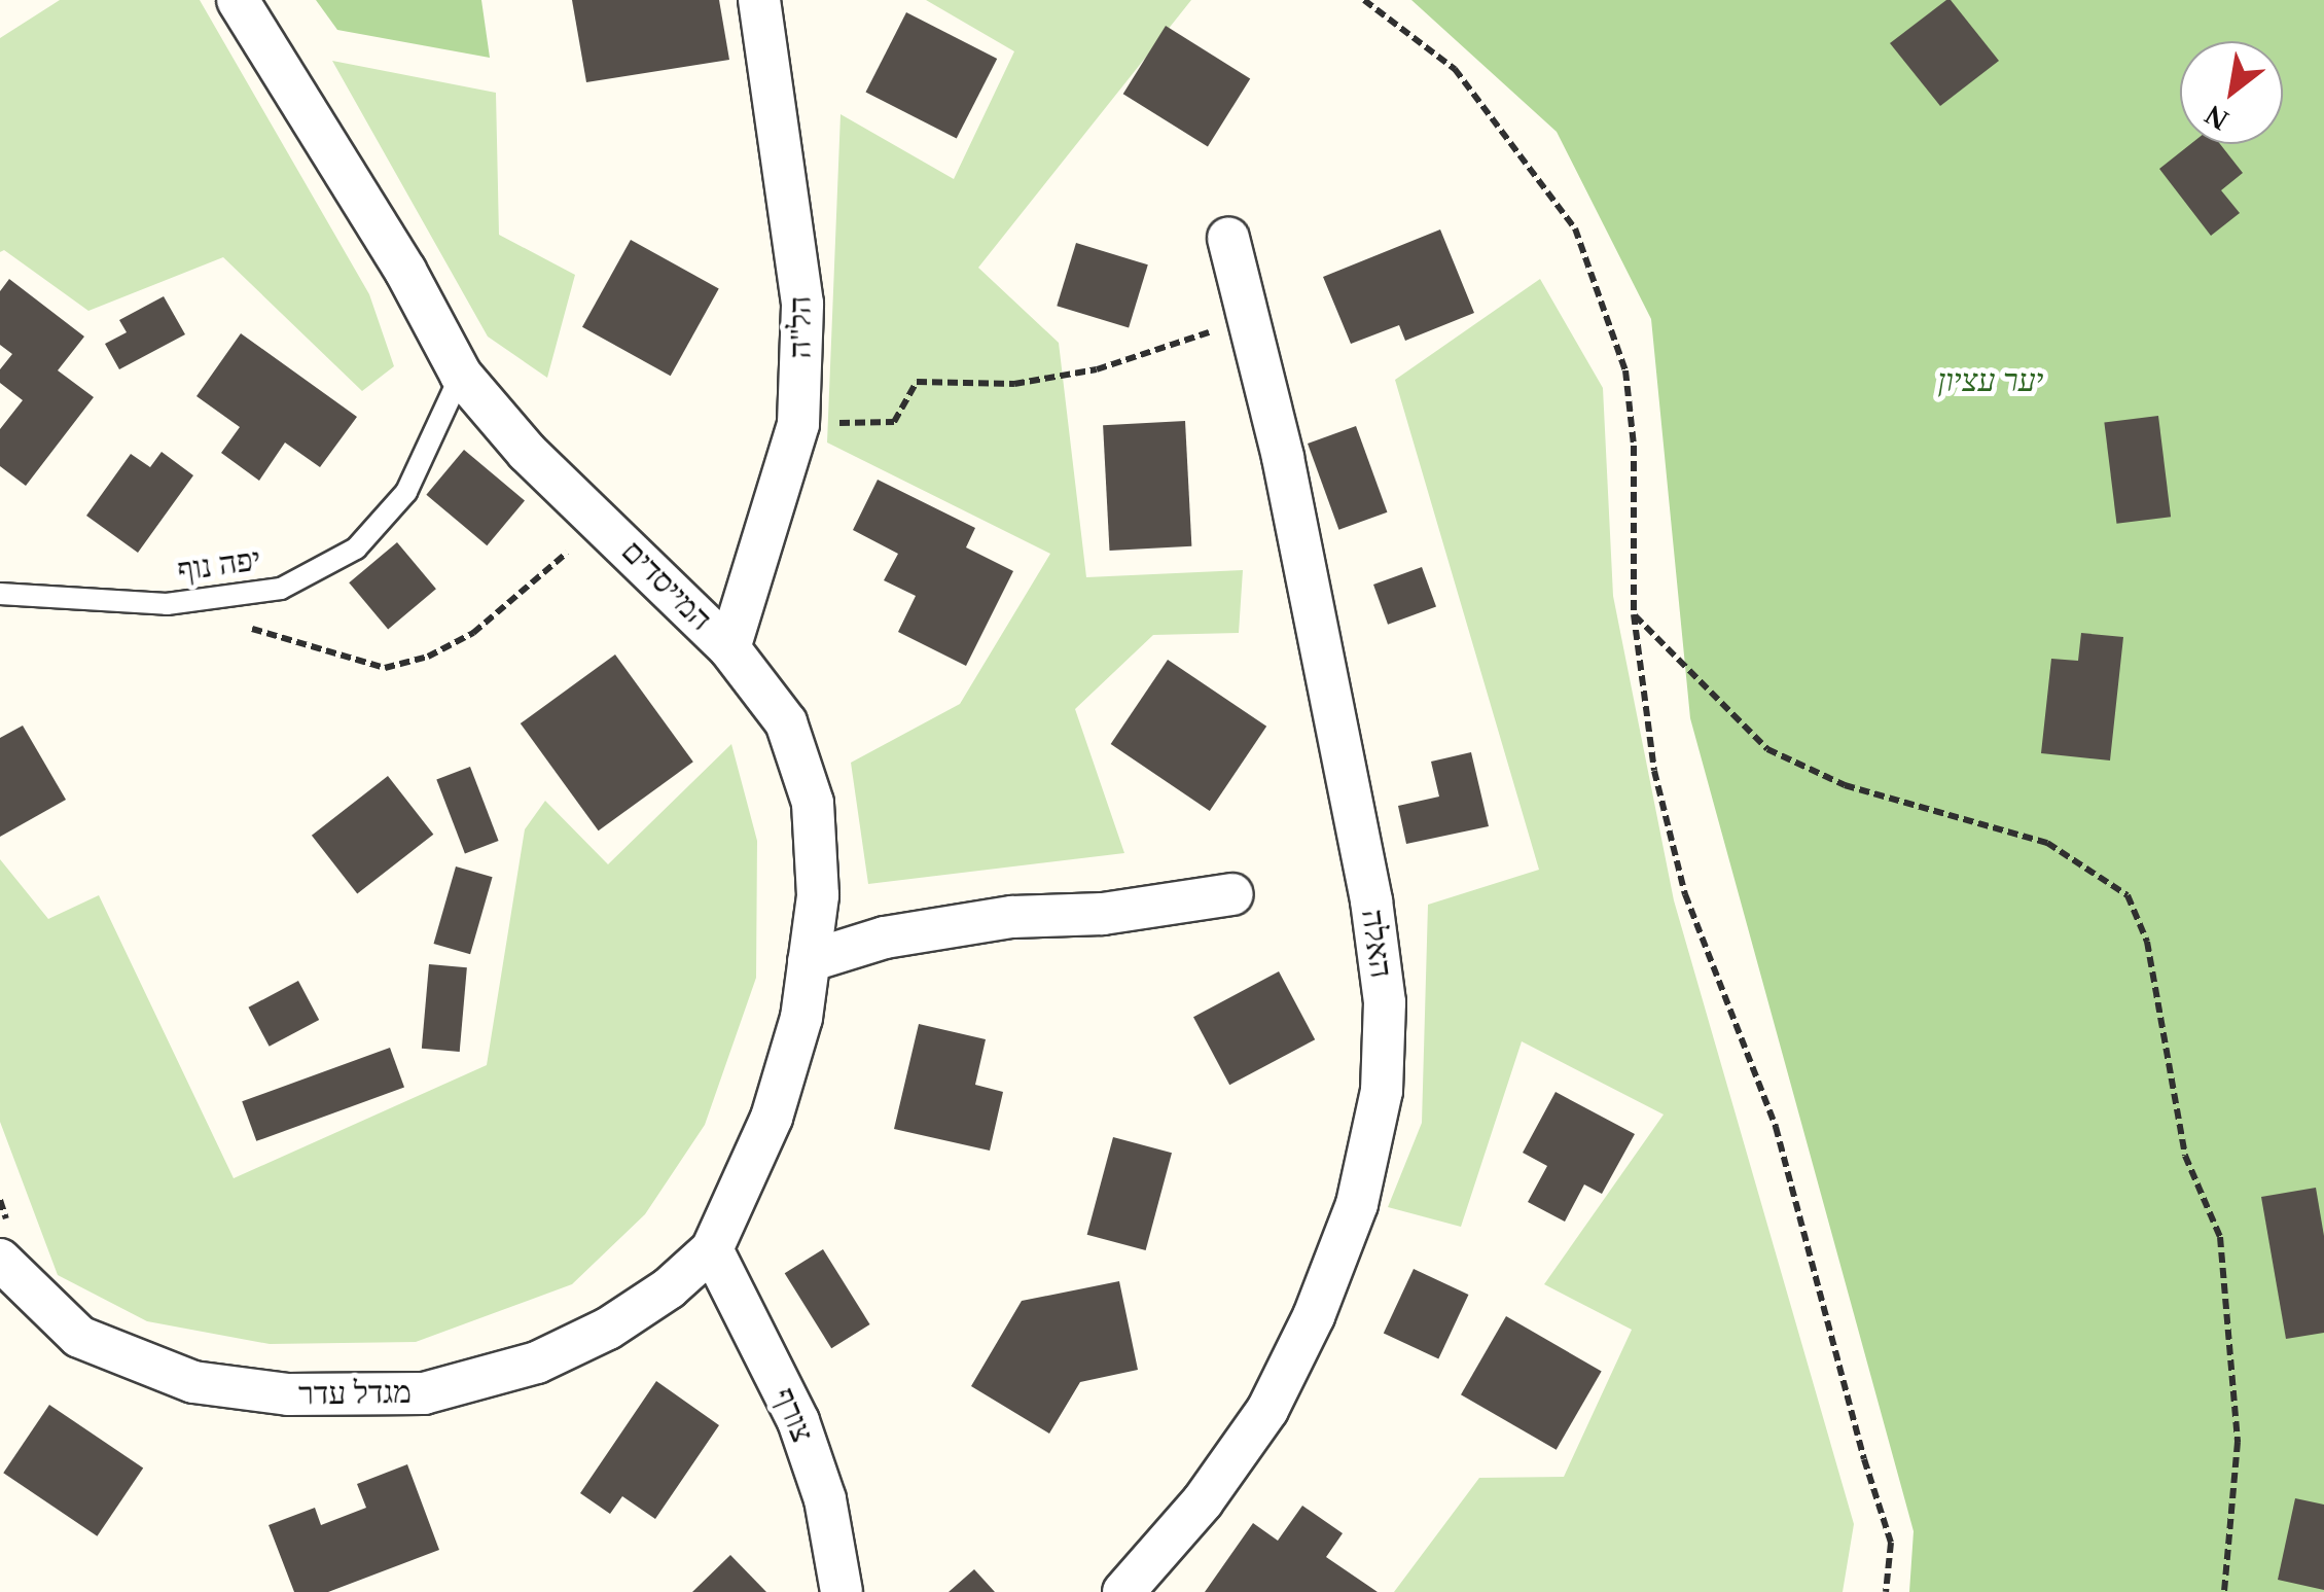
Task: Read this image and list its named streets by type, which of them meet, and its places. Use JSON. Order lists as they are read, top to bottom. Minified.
{"streets":{"street":["הל\"ה","המייסדים","האלה","מגדל עדר","צורף"],"lane":["יפה נוף"]},"crossings":[["הל\"ה","המייסדים"],["יפה נוף","המייסדים"],["המייסדים","מגדל עדר"],["המייסדים","צורף"],["מגדל עדר","צורף"]],"parks":["יער עציון"],"north":"bottom left"}
